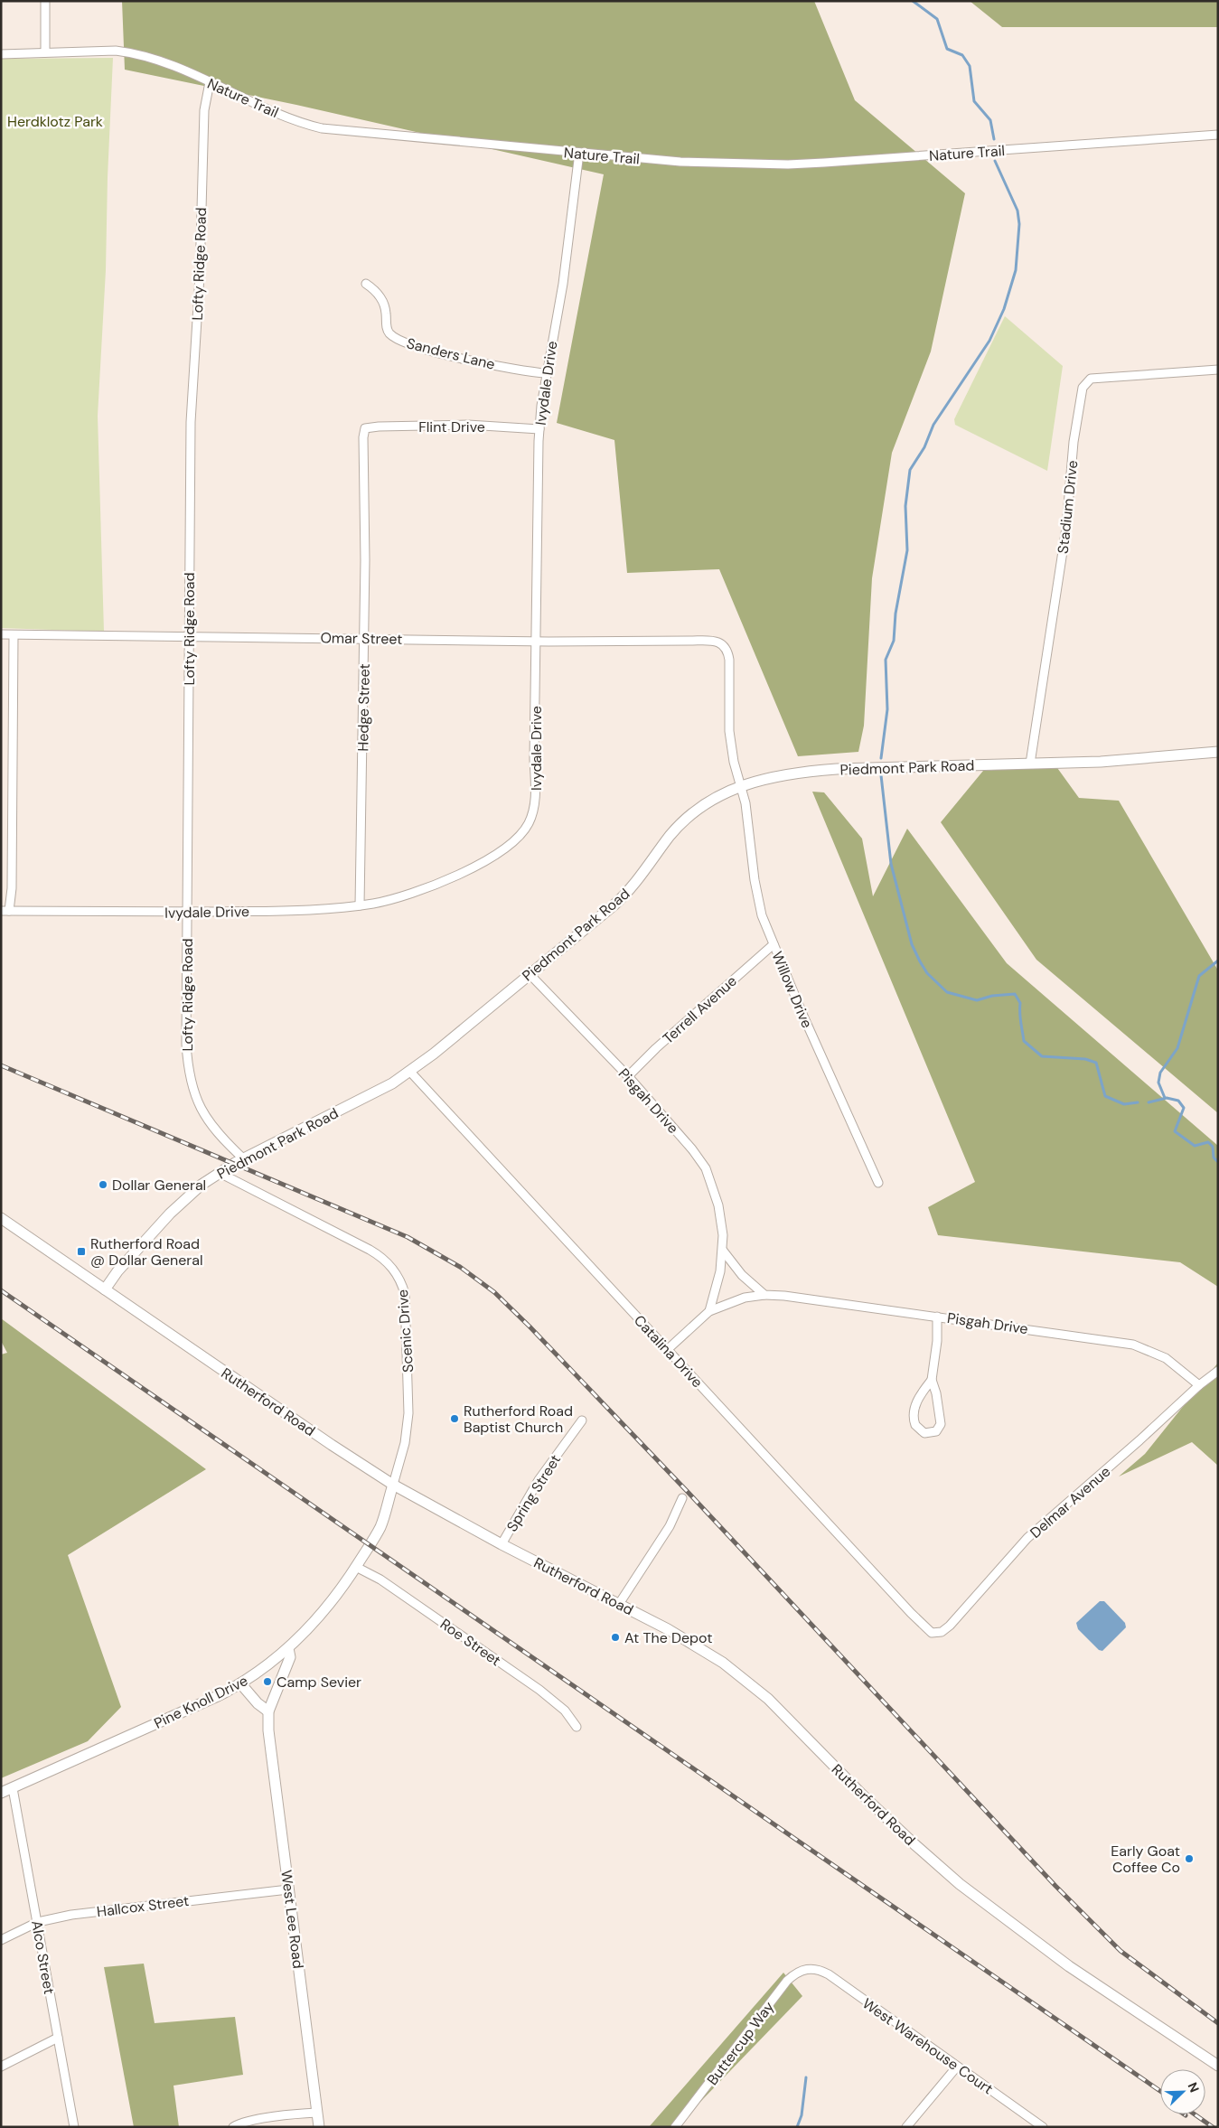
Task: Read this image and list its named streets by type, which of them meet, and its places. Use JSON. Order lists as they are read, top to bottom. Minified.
{"streets":{"street":["Nature Trail","Lofty Ridge Road","Sanders Lane","Ivydale Drive","Flint Drive","Stadium Drive","Omar Street","Hedge Street","Piedmont Park Road","Willow Drive","Terrell Avenue","Pisgah Drive","Scenic Drive","Catalina Drive","Rutherford Road","Spring Street","Delmar Avenue","Roe Street","Pine Knoll Drive","Hallcox Street","West Lee Road","Alco Street","Buttercup Way","West Warehouse Court"]},"crossings":[["Nature Trail","Lofty Ridge Road"],["Nature Trail","Ivydale Drive"],["Lofty Ridge Road","Ivydale Drive"],["Lofty Ridge Road","Omar Street"],["Lofty Ridge Road","Piedmont Park Road"],["Sanders Lane","Ivydale Drive"],["Ivydale Drive","Flint Drive"],["Ivydale Drive","Omar Street"],["Ivydale Drive","Hedge Street"],["Flint Drive","Hedge Street"],["Stadium Drive","Piedmont Park Road"],["Omar Street","Hedge Street"],["Omar Street","Willow Drive"],["Piedmont Park Road","Willow Drive"],["Piedmont Park Road","Pisgah Drive"],["Piedmont Park Road","Scenic Drive"],["Piedmont Park Road","Catalina Drive"],["Piedmont Park Road","Rutherford Road"],["Willow Drive","Terrell Avenue"],["Terrell Avenue","Pisgah Drive"],["Pisgah Drive","Catalina Drive"],["Pisgah Drive","Delmar Avenue"],["Scenic Drive","Rutherford Road"],["Scenic Drive","Pine Knoll Drive"],["Catalina Drive","Delmar Avenue"],["Rutherford Road","Spring Street"],["Rutherford Road","Pine Knoll Drive"],["Roe Street","Pine Knoll Drive"],["Pine Knoll Drive","West Lee Road"],["Pine Knoll Drive","Alco Street"],["Hallcox Street","West Lee Road"],["Hallcox Street","Alco Street"],["Buttercup Way","West Warehouse Court"]],"parks":["Herdklotz Park"],"places":{"other":["Dollar General","Rutherford Road Baptist Church","At The Depot","Camp Sevier","Early Goat Coffee Co"],"transit":["Rutherford Road @ Dollar General"]},"north":"top right"}
